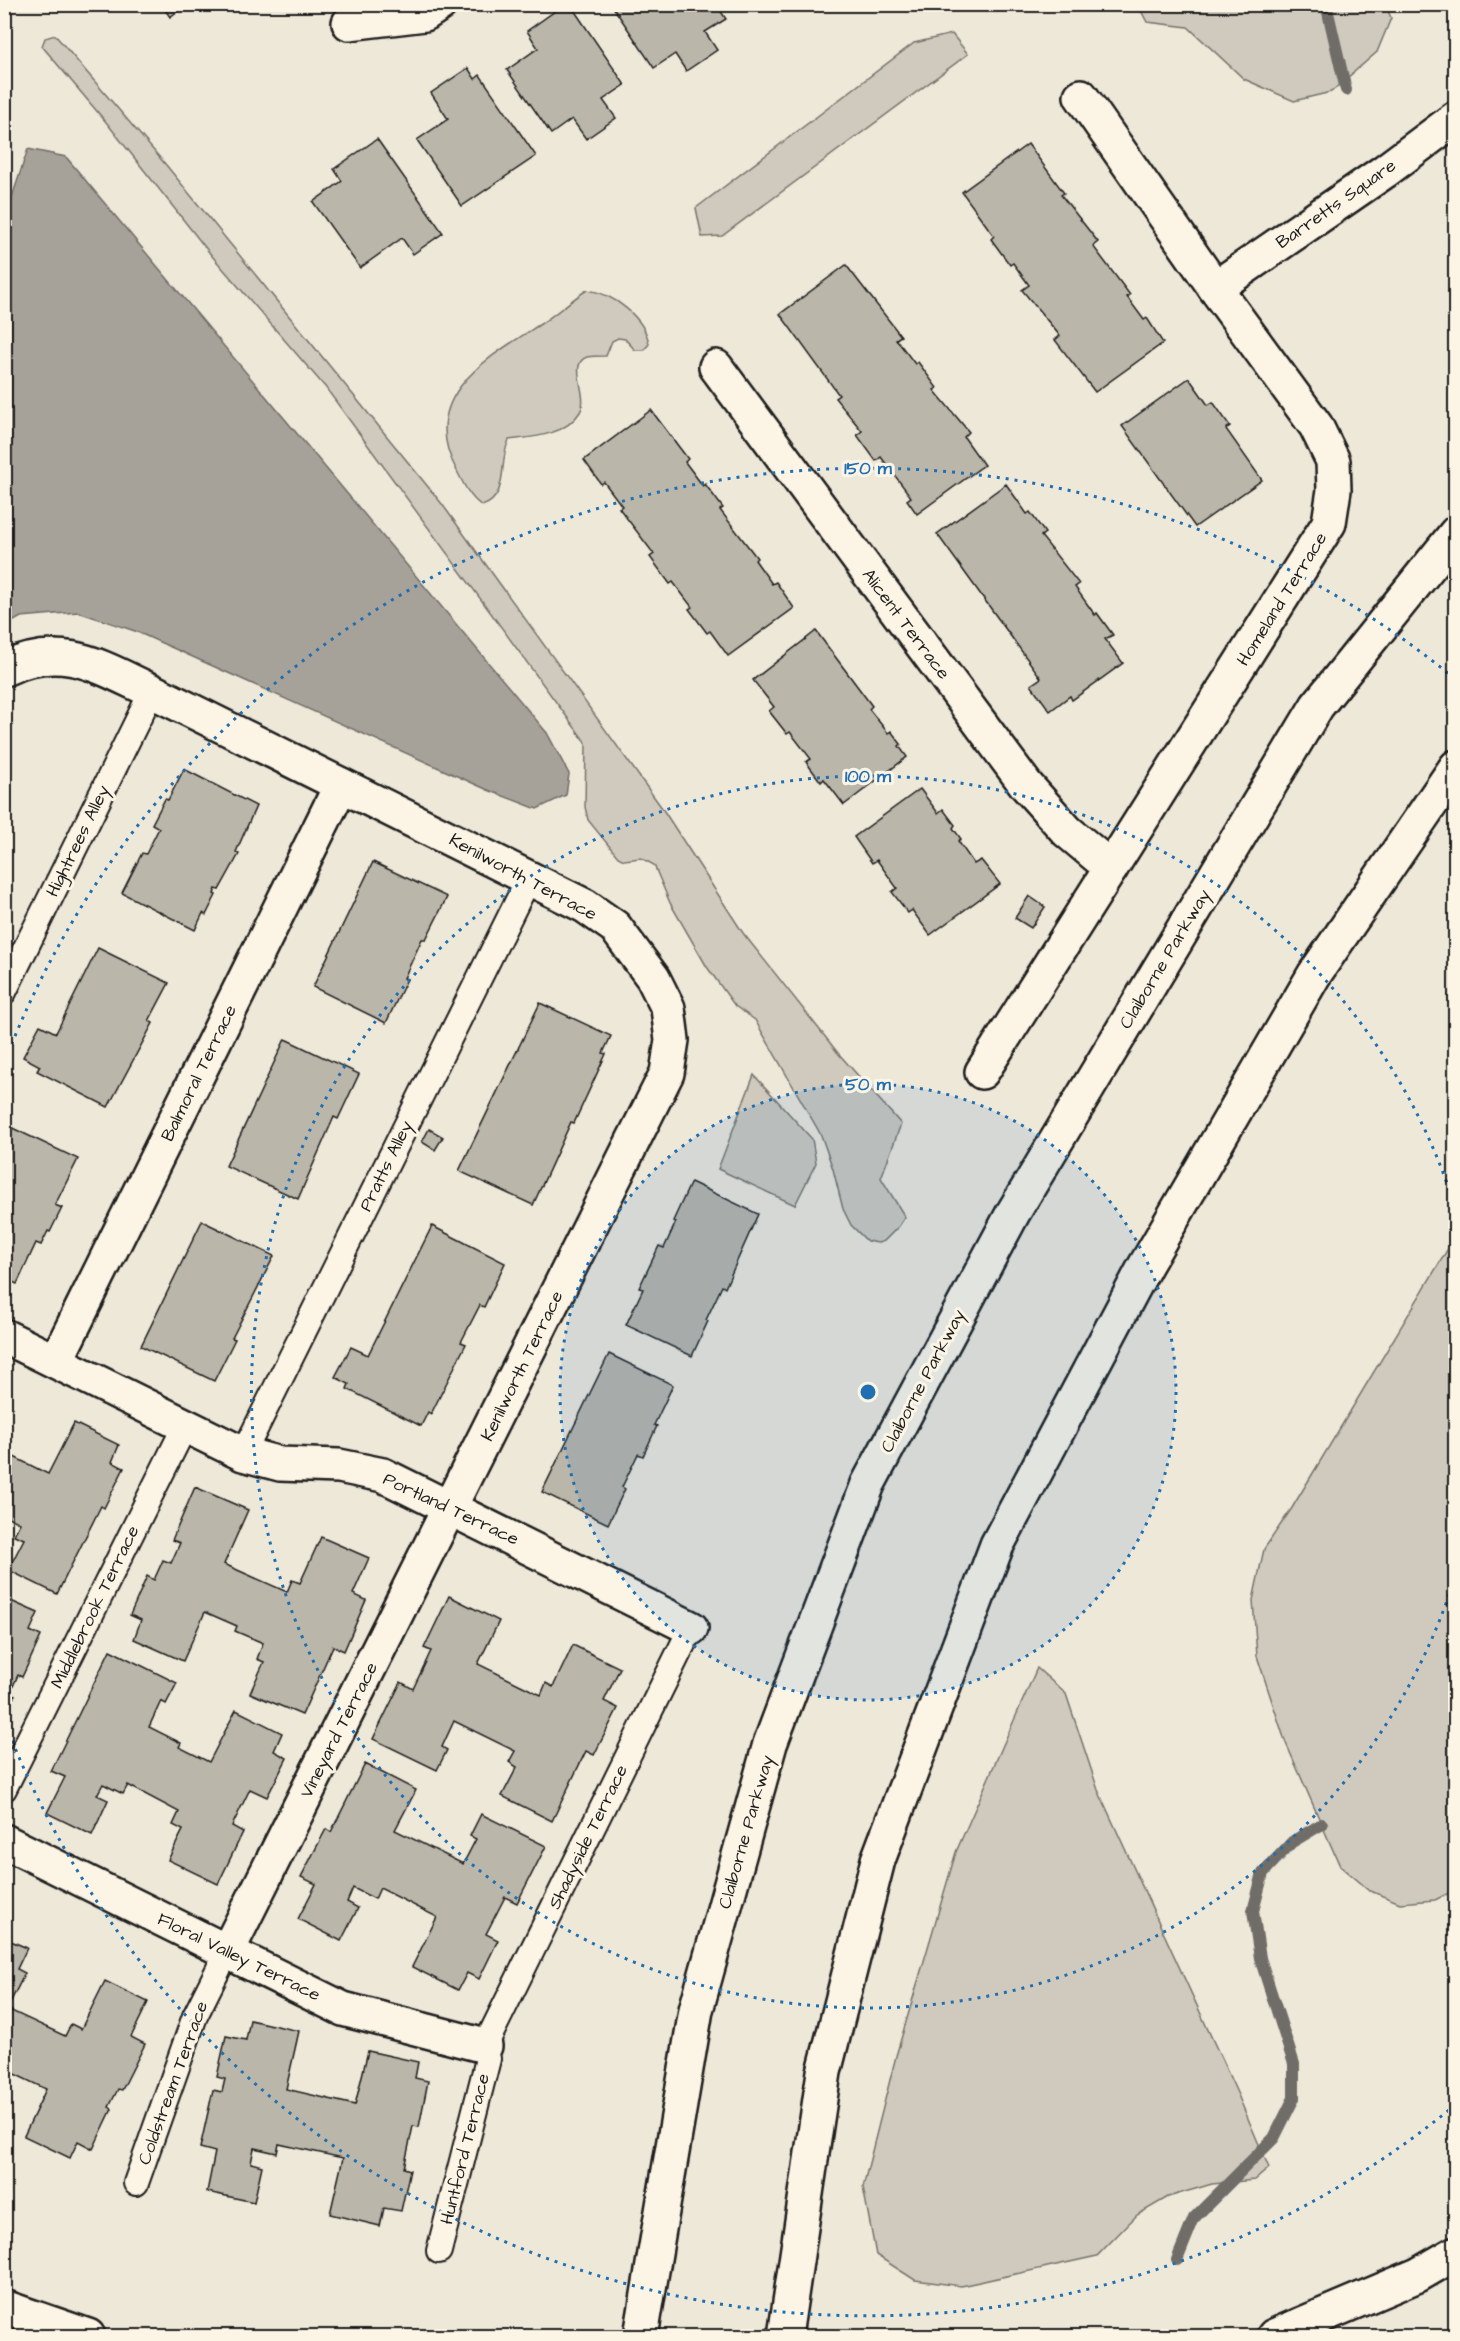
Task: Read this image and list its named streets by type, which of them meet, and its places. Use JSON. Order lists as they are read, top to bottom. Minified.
{"streets":{"street":["Barretts Square","Homeland Terrace","Alicent Terrace","Kenilworth Terrace","Claiborne Parkway","Balmoral Terrace","Portland Terrace","Vineyard Terrace","Floral Valley Terrace"],"lane":["Hightrees Alley","Pratts Alley","Middlebrook Terrace","Shadyside Terrace","Coldstream Terrace","Huntford Terrace"]},"crossings":[["Barretts Square","Homeland Terrace"],["Homeland Terrace","Alicent Terrace"],["Hightrees Alley","Kenilworth Terrace"],["Kenilworth Terrace","Balmoral Terrace"],["Kenilworth Terrace","Pratts Alley"],["Kenilworth Terrace","Portland Terrace"],["Kenilworth Terrace","Vineyard Terrace"],["Balmoral Terrace","Portland Terrace"],["Pratts Alley","Portland Terrace"],["Portland Terrace","Middlebrook Terrace"],["Portland Terrace","Vineyard Terrace"],["Portland Terrace","Shadyside Terrace"],["Vineyard Terrace","Floral Valley Terrace"],["Vineyard Terrace","Coldstream Terrace"],["Shadyside Terrace","Floral Valley Terrace"],["Shadyside Terrace","Huntford Terrace"],["Floral Valley Terrace","Coldstream Terrace"],["Floral Valley Terrace","Huntford Terrace"]],"rings":["150 m","100 m","50 m"]}
